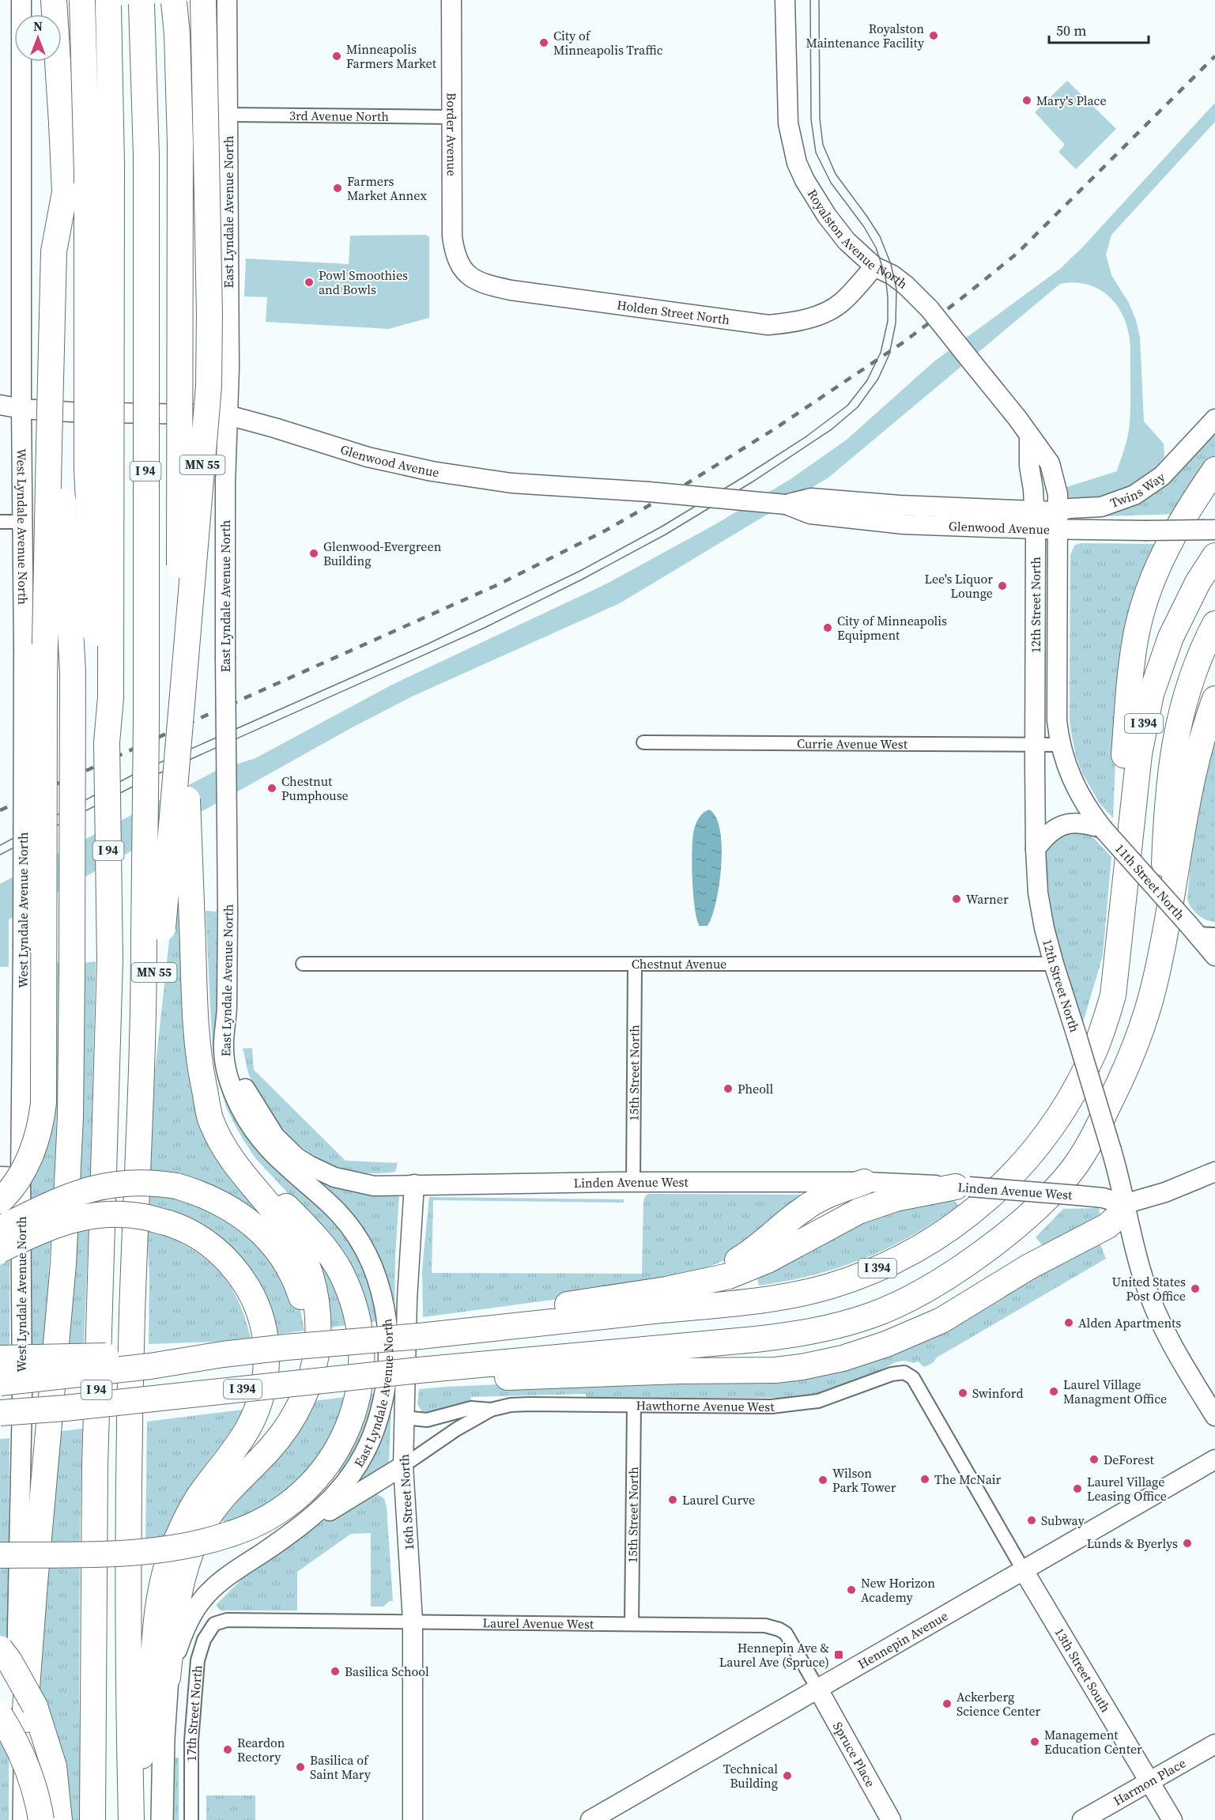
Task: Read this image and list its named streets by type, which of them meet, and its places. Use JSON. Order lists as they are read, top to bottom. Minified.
{"streets":{"highway":["MN 55","I 94","I 394"],"main road":["East Lyndale Avenue North","West Lyndale Avenue North"],"street":["3rd Avenue North","Border Avenue","Royalston Avenue North","Holden Street North","Glenwood Avenue","Twins Way","12th Street North","Currie Avenue West","11th Street North","Chestnut Avenue","15th Street North","Linden Avenue West","Hawthorne Avenue West","16th Street North","Laurel Avenue West","Hennepin Avenue","13th Street South","17th Street North","Spruce Place","Harmon Place"]},"crossings":[["3rd Avenue North","Border Avenue"],["3rd Avenue North","East Lyndale Avenue North"],["Border Avenue","Holden Street North"],["East Lyndale Avenue North","Glenwood Avenue"],["East Lyndale Avenue North","Linden Avenue West"],["East Lyndale Avenue North","Hawthorne Avenue West"],["Royalston Avenue North","Holden Street North"],["Royalston Avenue North","Glenwood Avenue"],["Royalston Avenue North","Twins Way"],["Royalston Avenue North","12th Street North"],["Glenwood Avenue","Twins Way"],["Glenwood Avenue","West Lyndale Avenue North"],["Glenwood Avenue","12th Street North"],["MN 55","I 94"],["Twins Way","12th Street North"],["12th Street North","Currie Avenue West"],["12th Street North","11th Street North"],["12th Street North","Chestnut Avenue"],["12th Street North","Linden Avenue West"],["Chestnut Avenue","15th Street North"],["15th Street North","Linden Avenue West"],["15th Street North","Hawthorne Avenue West"],["15th Street North","Laurel Avenue West"],["Linden Avenue West","16th Street North"],["Hawthorne Avenue West","16th Street North"],["Hawthorne Avenue West","Hennepin Avenue"],["Hawthorne Avenue West","13th Street South"],["16th Street North","Laurel Avenue West"],["Laurel Avenue West","Hennepin Avenue"],["Laurel Avenue West","17th Street North"],["Laurel Avenue West","Spruce Place"],["Hennepin Avenue","13th Street South"],["Hennepin Avenue","Spruce Place"],["13th Street South","Harmon Place"]],"places":{"other":["Royalston Maintenance Facility","City of Minneapolis Traffic","Minneapolis Farmers Market","Mary's Place","Farmers Market Annex","Powl Smoothies and Bowls","Glenwood-Evergreen Building","Lee's Liquor Lounge","City of Minneapolis Equipment","Chestnut Pumphouse","Warner","Pheoll","United States Post Office","Alden Apartments","Laurel Village Managment Office","Swinford","DeForest","The McNair","Wilson Park Tower","Laurel Village Leasing Office","Laurel Curve","Subway","Lunds & Byerlys","New Horizon Academy","Basilica School","Ackerberg Science Center","Management Education Center","Reardon Rectory","Basilica of Saint Mary","Technical Building"],"transit":["Hennepin Ave & Laurel Ave (Spruce)"]},"scale_bar":"50 m","north":"top"}
